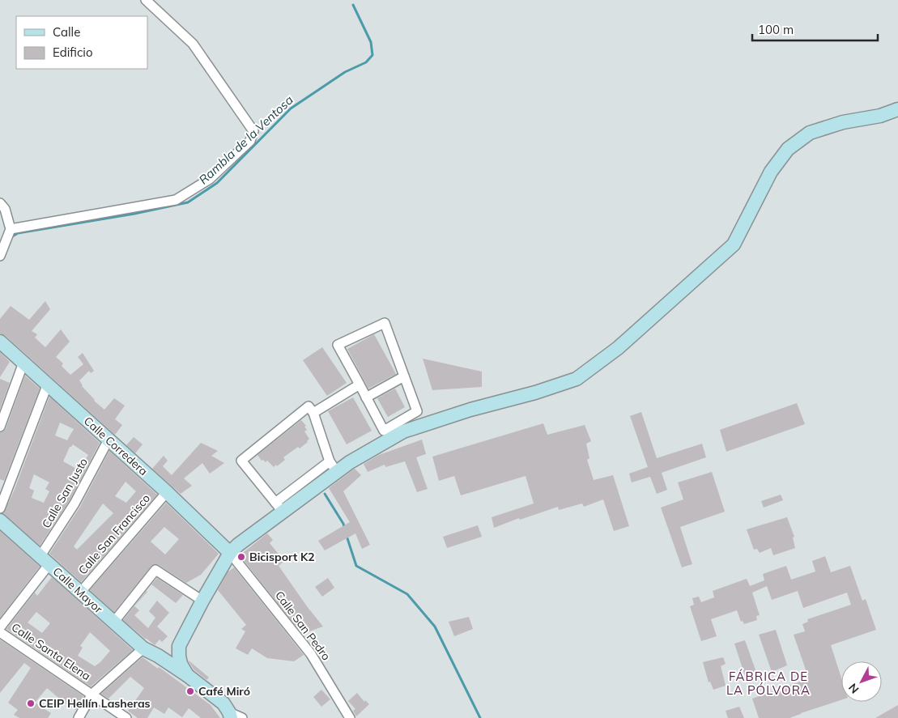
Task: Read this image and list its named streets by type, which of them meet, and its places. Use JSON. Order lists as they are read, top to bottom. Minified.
{"streets":{"main road":["Calle Corredera","Calle Mayor"],"street":["Calle San Justo","Calle San Francisco","Calle San Pedro","Calle Santa Elena"]},"crossings":[["Calle Corredera","Calle San Justo"],["Calle Corredera","Calle San Francisco"],["Calle Corredera","Calle San Pedro"],["Calle San Justo","Calle Mayor"],["Calle San Francisco","Calle Mayor"],["Calle Mayor","Calle Santa Elena"]],"districts":["FÁBRICA DE LA PÓLVORA"],"water":["Rambla de la Ventosa"],"places":["Bicisport K2","Café Miró","CEIP Hellín Lasheras"],"legend":["Calle","Edificio"],"scale_bar":"100 m","north":"bottom left"}
